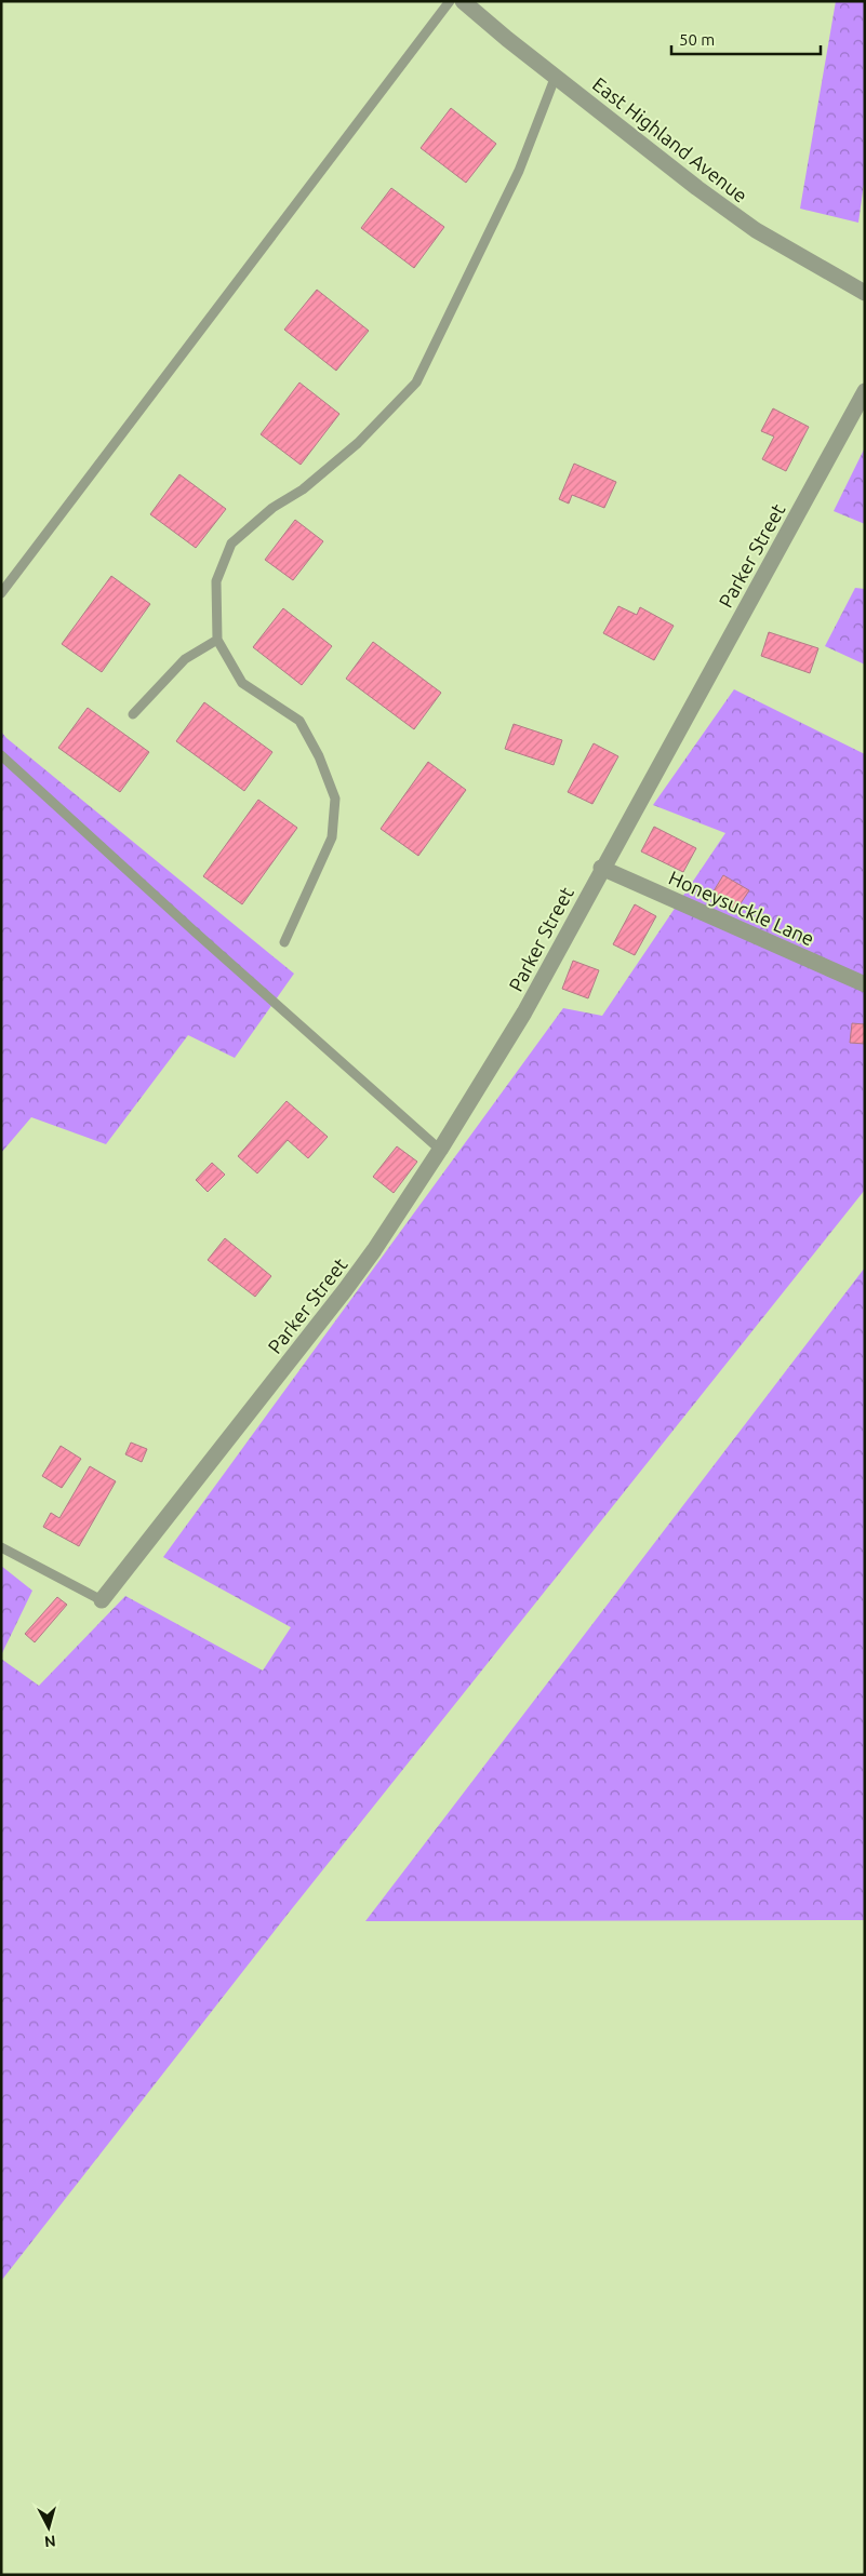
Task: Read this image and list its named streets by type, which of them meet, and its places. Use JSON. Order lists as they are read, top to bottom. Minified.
{"streets":{"street":["East Highland Avenue","Parker Street","Honeysuckle Lane"]},"crossings":[["Parker Street","Honeysuckle Lane"]],"scale_bar":"50 m","north":"bottom"}
